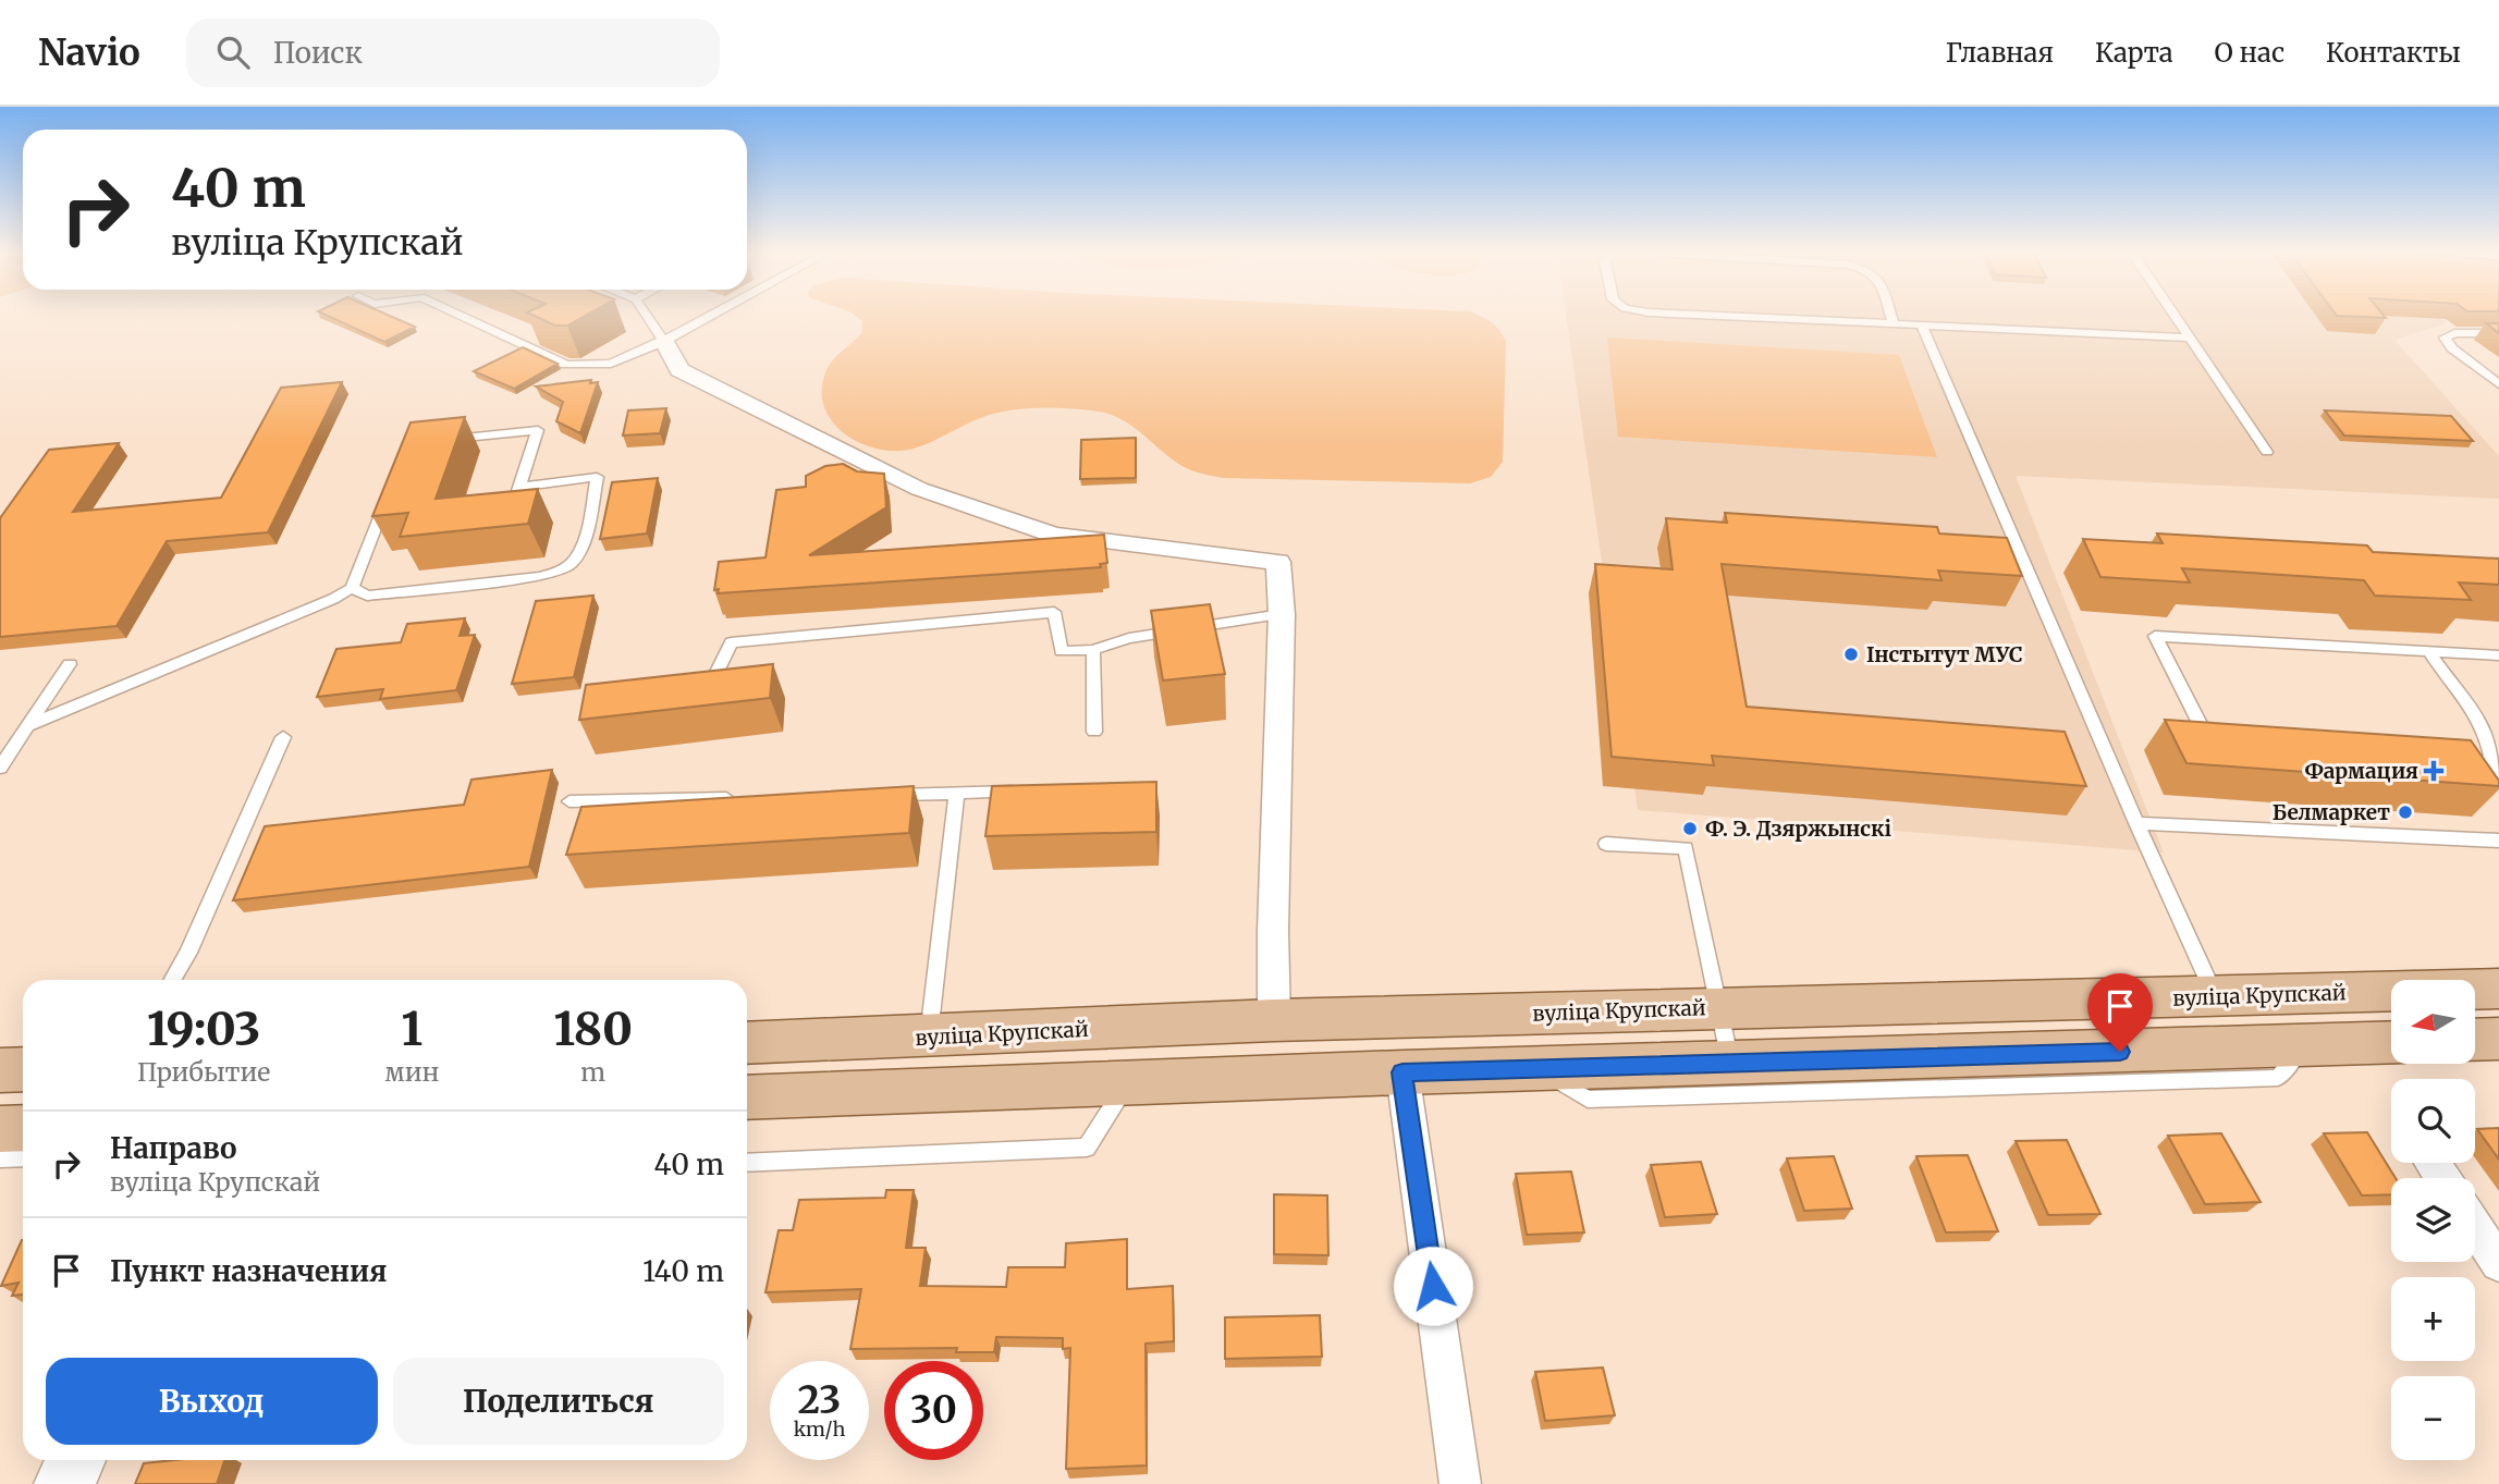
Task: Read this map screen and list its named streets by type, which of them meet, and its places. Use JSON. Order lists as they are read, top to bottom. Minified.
{"streets":{"main road":["вуліца Крупскай"]},"places":{"other":["Інстытут МУС","Белмаркет","Ф. Э. Дзяржынскі"],"health":["Фармация"]},"north":"left","page":{"header":"Navio","search":"Поиск","nav":["Главная","Карта","О нас","Контакты"],"turn":["40 m","вуліца Крупскай"],"map_buttons":["+","−"],"eta":["19:03","Прибытие","1","мин","180","m"],"list":[{"name":"Направо","note":"вуліца Крупскай","value":"40 m"},{"name":"Пункт назначения","value":"140 m"}],"buttons":["Выход","Поделиться"],"speed":"23 km/h","limit":"30"}}
